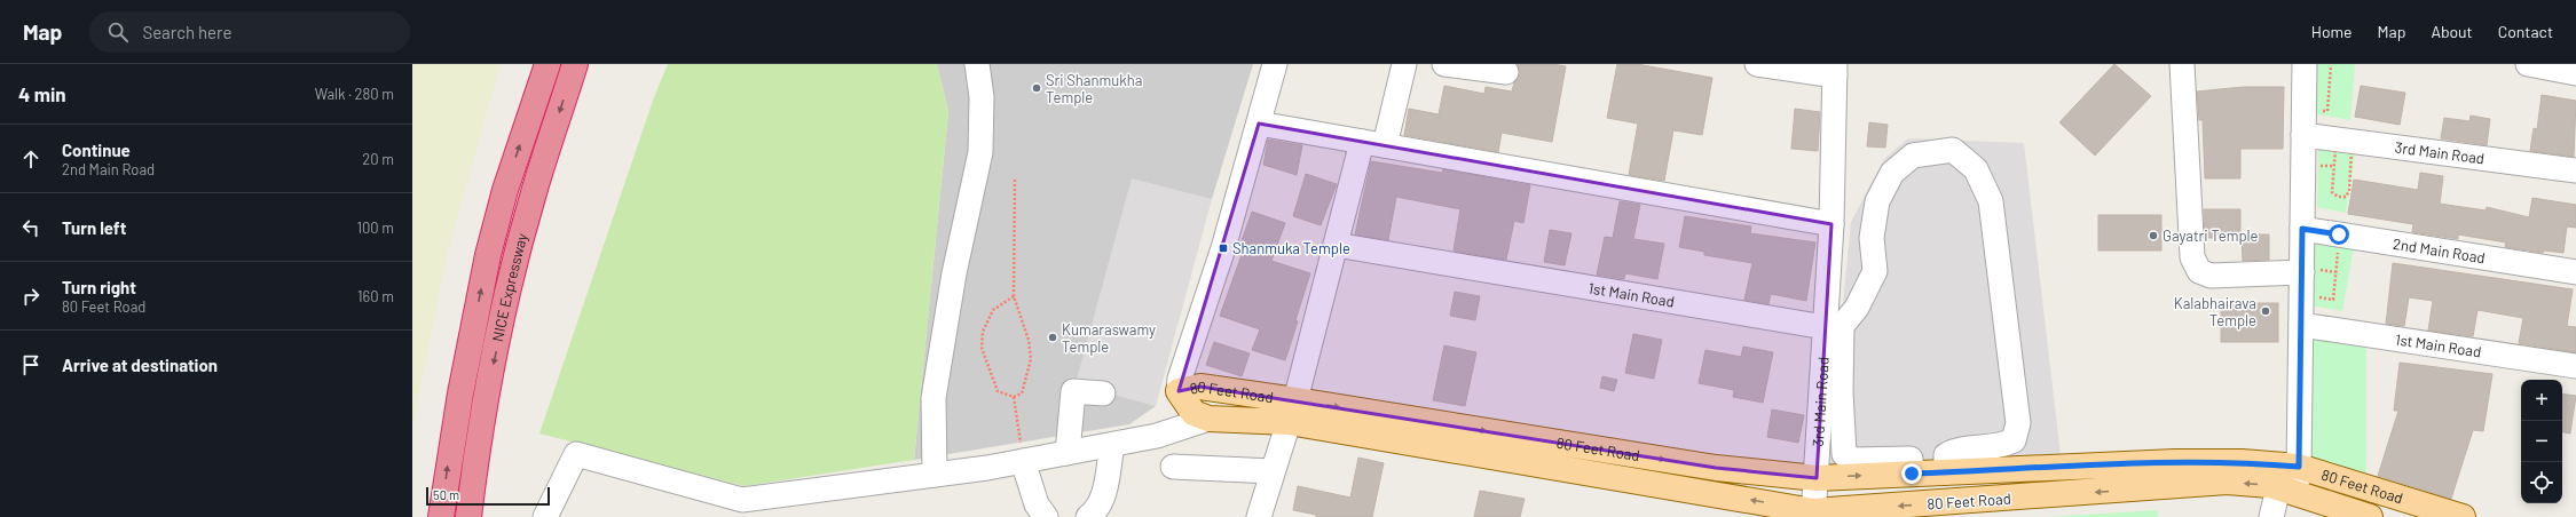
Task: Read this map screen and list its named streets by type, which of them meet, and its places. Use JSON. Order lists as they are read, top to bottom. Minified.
{"streets":{"highway":["NICE Expressway"],"main road":["80 Feet Road"],"street":["3rd Main Road","2nd Main Road","1st Main Road"]},"crossings":[["3rd Main Road","1st Main Road"],["3rd Main Road","80 Feet Road"]],"places":{"other":["Sri Shanmukha Temple","Gayatri Temple","Kalabhairava Temple","Kumaraswamy Temple"],"transit":["Shanmuka Temple"]},"scale_bar":"50 m","page":{"header":"Map","search":"Search here","nav":["Home","Map","About","Contact"],"heading":["4 min","Walk · 280 m"],"list":[["Continue","2nd Main Road","20 m"],["Turn left","100 m"],["Turn right","80 Feet Road","160 m"],"Arrive at destination"],"map_buttons":["+","−"],"scale":"50 m"}}
